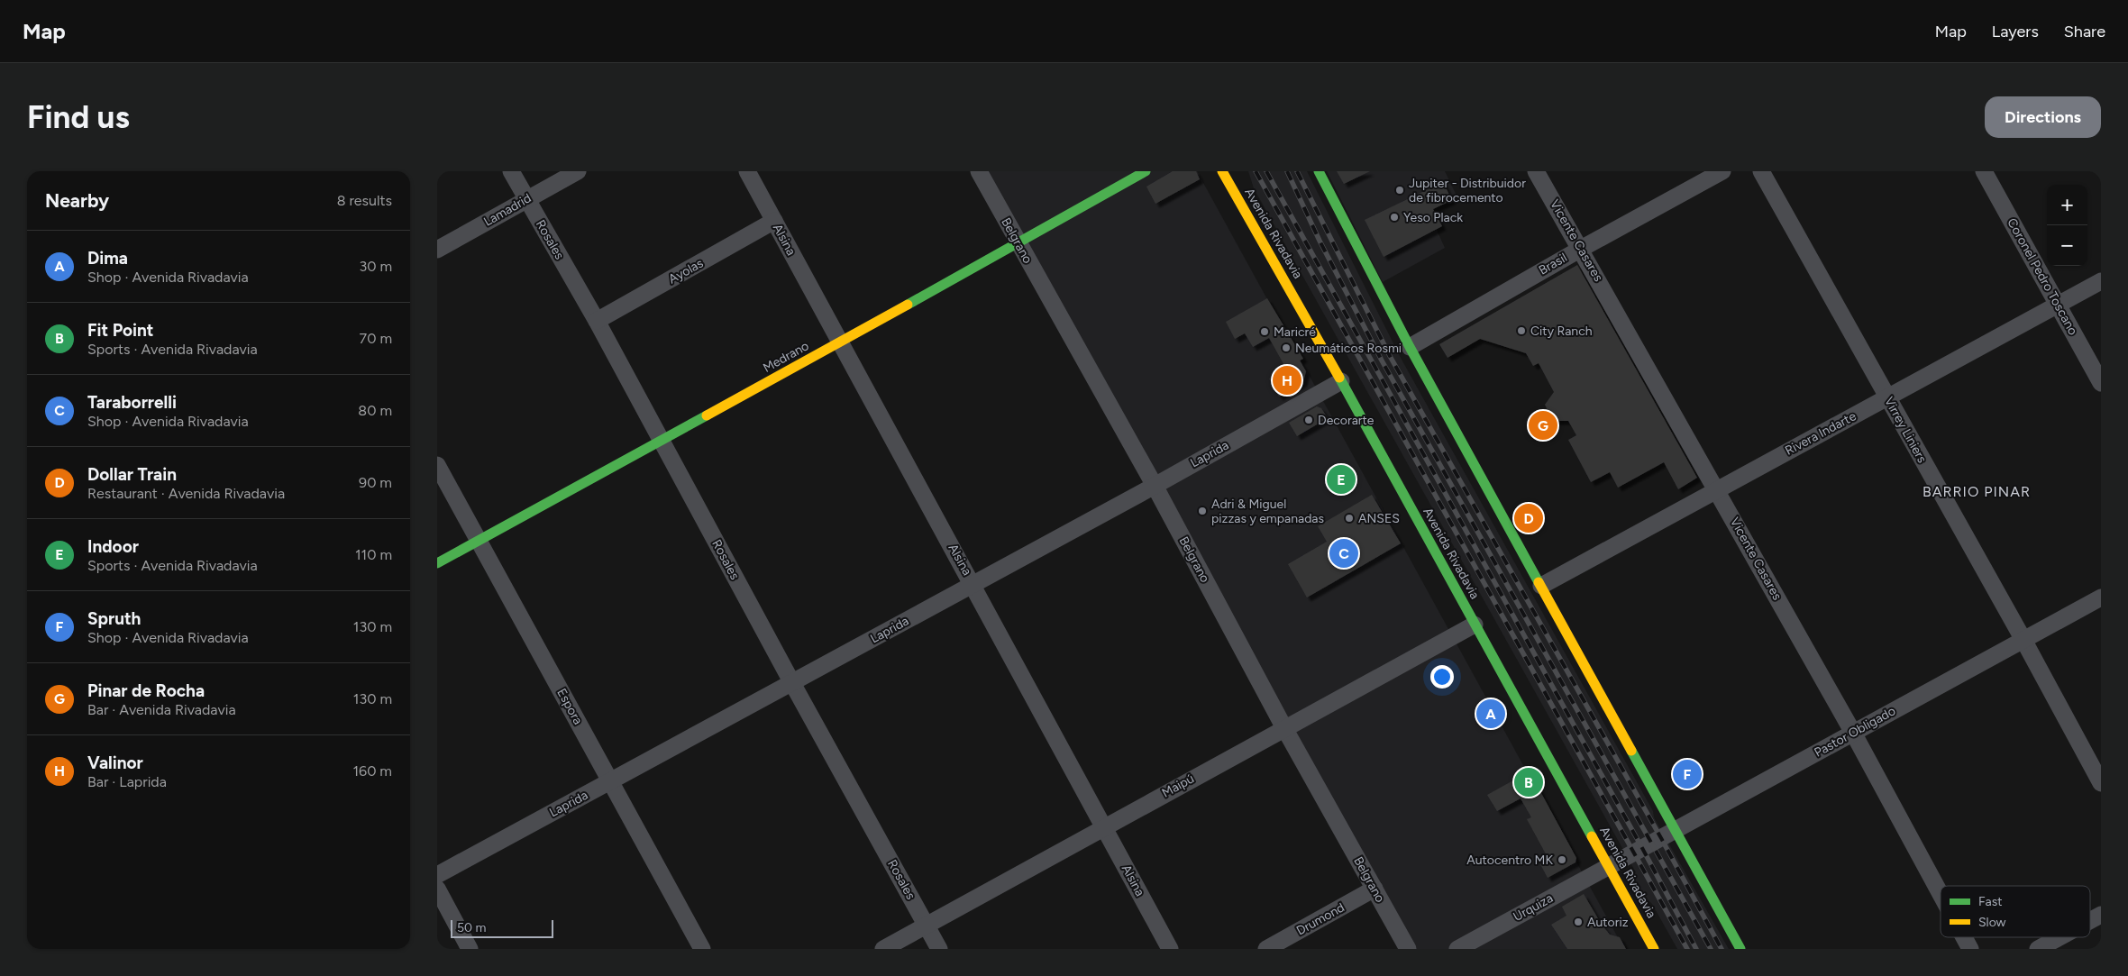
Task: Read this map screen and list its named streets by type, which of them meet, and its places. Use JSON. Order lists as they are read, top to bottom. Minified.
{"streets":{"main road":["Avenida Rivadavia","Medrano"],"street":["Lamadrid","Rosales","Alsina","Belgrano","Vicente Casares","Brasil","Ayolas","Coronel Pedro Toscano","Virrey Liniers","Rivera Indarte","Laprida","Espora","Pastor Obligado","Maipú","Urquiza","Drumond"]},"crossings":[["Lamadrid","Rosales"],["Avenida Rivadavia","Laprida"],["Avenida Rivadavia","Pastor Obligado"],["Avenida Rivadavia","Maipú"],["Avenida Rivadavia","Urquiza"],["Rosales","Ayolas"],["Rosales","Medrano"],["Rosales","Laprida"],["Rosales","Maipú"],["Alsina","Ayolas"],["Alsina","Medrano"],["Alsina","Laprida"],["Alsina","Maipú"],["Belgrano","Medrano"],["Belgrano","Laprida"],["Belgrano","Maipú"],["Belgrano","Drumond"],["Vicente Casares","Brasil"],["Vicente Casares","Rivera Indarte"],["Vicente Casares","Pastor Obligado"],["Coronel Pedro Toscano","Rivera Indarte"],["Medrano","Espora"],["Virrey Liniers","Rivera Indarte"],["Virrey Liniers","Pastor Obligado"],["Laprida","Espora"],["Pastor Obligado","Urquiza"]],"districts":["BARRIO PINAR"],"places":["Jupiter - Distribuidor de fibrocemento","Yeso Plack","City Ranch","Maricré","Neumáticos Rosmi","Decorarte","Adri & Miguel pizzas y empanadas","ANSES","Autocentro MK","Autoriz"],"legend":["Fast","Slow"],"scale_bar":"50 m","page":{"header":"Map","nav":["Map","Layers","Share"],"buttons":"Directions","title":"Find us","heading":["Nearby","8 results"],"map_buttons":["+","−"],"list":[{"mark":"A","name":"Dima","note":"Shop · Avenida Rivadavia","value":"30 m"},{"mark":"B","name":"Fit Point","note":"Sports · Avenida Rivadavia","value":"70 m"},{"mark":"C","name":"Taraborrelli","note":"Shop · Avenida Rivadavia","value":"80 m"},{"mark":"D","name":"Dollar Train","note":"Restaurant · Avenida Rivadavia","value":"90 m"},{"mark":"E","name":"Indoor","note":"Sports · Avenida Rivadavia","value":"110 m"},{"mark":"F","name":"Spruth","note":"Shop · Avenida Rivadavia","value":"130 m"},{"mark":"G","name":"Pinar de Rocha","note":"Bar · Avenida Rivadavia","value":"130 m"},{"mark":"H","name":"Valinor","note":"Bar · Laprida","value":"160 m"}],"pins":["H","G","E","D","C","A","F","B"],"scale":"50 m"}}
